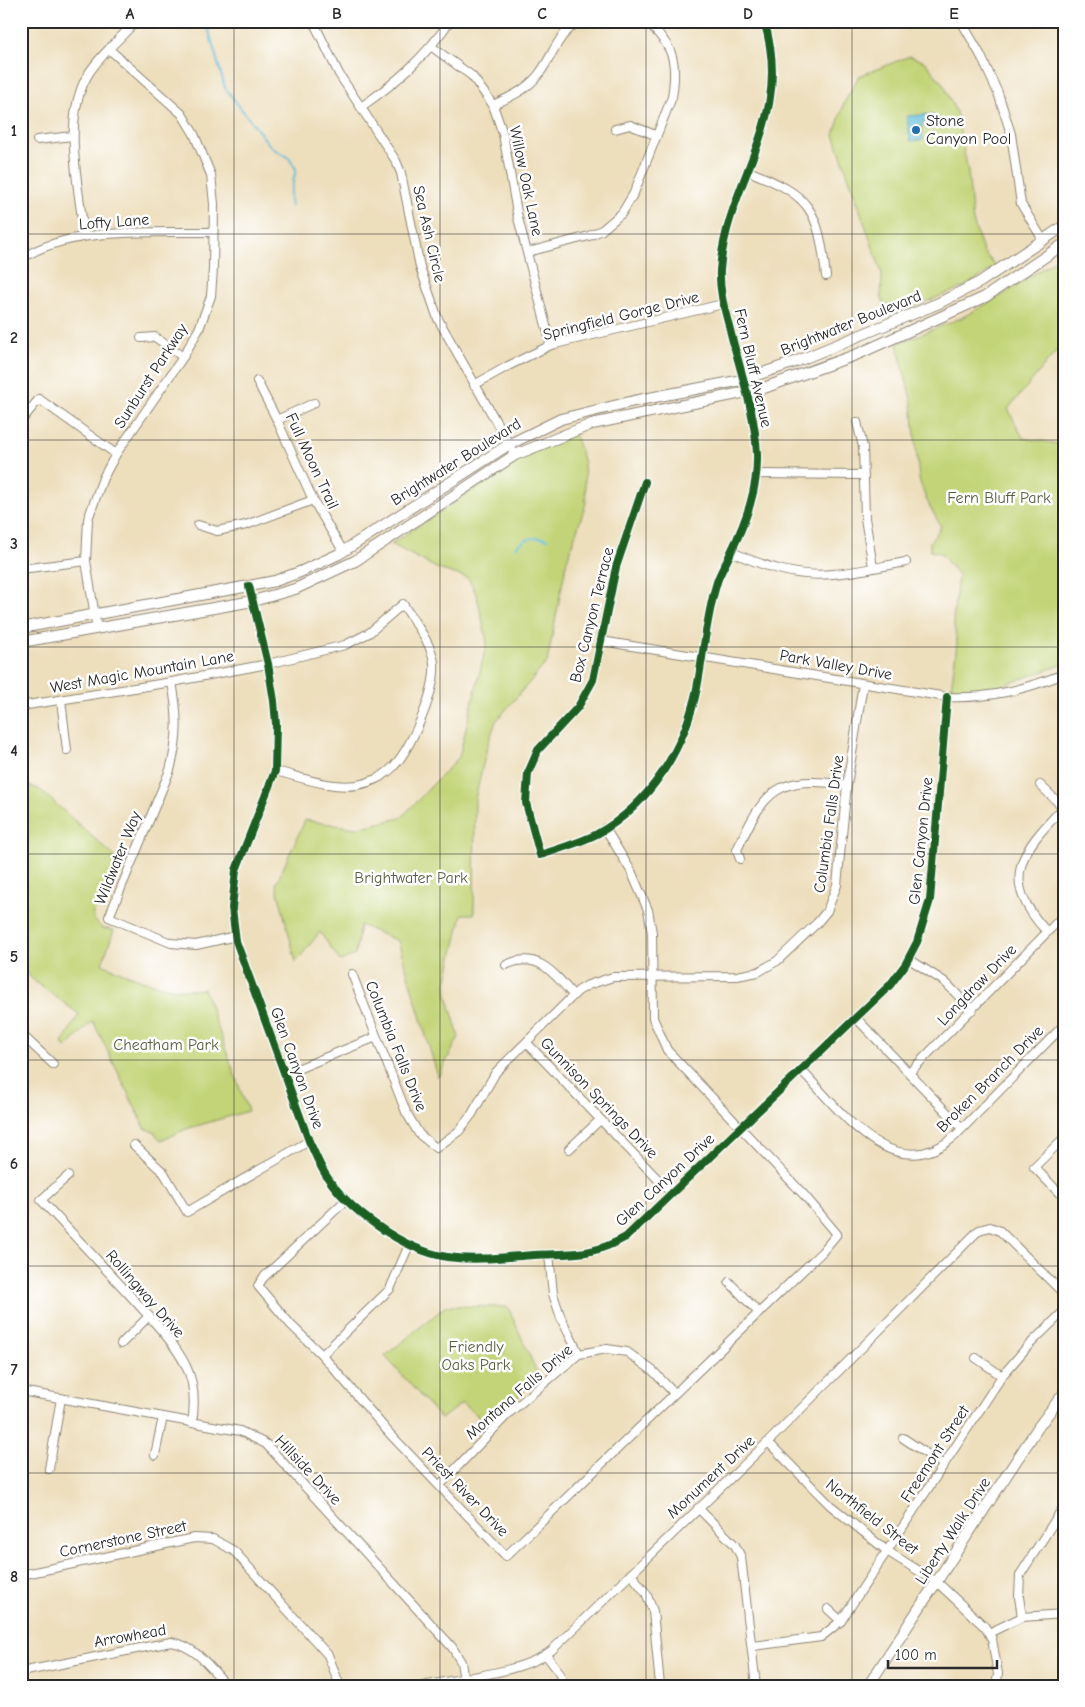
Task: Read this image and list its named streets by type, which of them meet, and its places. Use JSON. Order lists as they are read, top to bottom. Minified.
{"streets":{"street":["Willow Oak Lane","Lofty Lane","Sea Ash Circle","Springfield Gorge Drive","Brightwater Boulevard","Fern Bluff Avenue","Sunburst Parkway","Full Moon Trail","Box Canyon Terrace","Park Valley Drive","West Magic Mountain Lane","Columbia Falls Drive","Glen Canyon Drive","Wildwater Way","Longdraw Drive","Broken Branch Drive","Gunnison Springs Drive","Rollingway Drive","Montana Falls Drive","Freemont Street","Hillside Drive","Monument Drive","Priest River Drive","Northfield Street","Liberty Walk Drive","Cornerstone Street","Arrowhead"]},"crossings":[["Willow Oak Lane","Springfield Gorge Drive"],["Lofty Lane","Sunburst Parkway"],["Sea Ash Circle","Springfield Gorge Drive"],["Sea Ash Circle","Brightwater Boulevard"],["Springfield Gorge Drive","Fern Bluff Avenue"],["Brightwater Boulevard","Fern Bluff Avenue"],["Brightwater Boulevard","Sunburst Parkway"],["Brightwater Boulevard","Full Moon Trail"],["Brightwater Boulevard","Glen Canyon Drive"],["Fern Bluff Avenue","Box Canyon Terrace"],["Fern Bluff Avenue","Park Valley Drive"],["Box Canyon Terrace","Park Valley Drive"],["Park Valley Drive","Columbia Falls Drive"],["Park Valley Drive","Glen Canyon Drive"],["West Magic Mountain Lane","Glen Canyon Drive"],["West Magic Mountain Lane","Wildwater Way"],["Columbia Falls Drive","Gunnison Springs Drive"],["Glen Canyon Drive","Wildwater Way"],["Glen Canyon Drive","Broken Branch Drive"],["Glen Canyon Drive","Gunnison Springs Drive"],["Glen Canyon Drive","Priest River Drive"],["Rollingway Drive","Hillside Drive"],["Montana Falls Drive","Priest River Drive"],["Freemont Street","Northfield Street"],["Hillside Drive","Monument Drive"],["Monument Drive","Northfield Street"],["Northfield Street","Liberty Walk Drive"]],"parks":["Fern Bluff Park","Brightwater Park","Cheatham Park","Friendly Oaks Park"],"places":["Stone Canyon Pool"],"scale_bar":"100 m","grid":{"columns":["A","B","C","D","E"],"rows":["1","2","3","4","5","6","7","8"]}}
